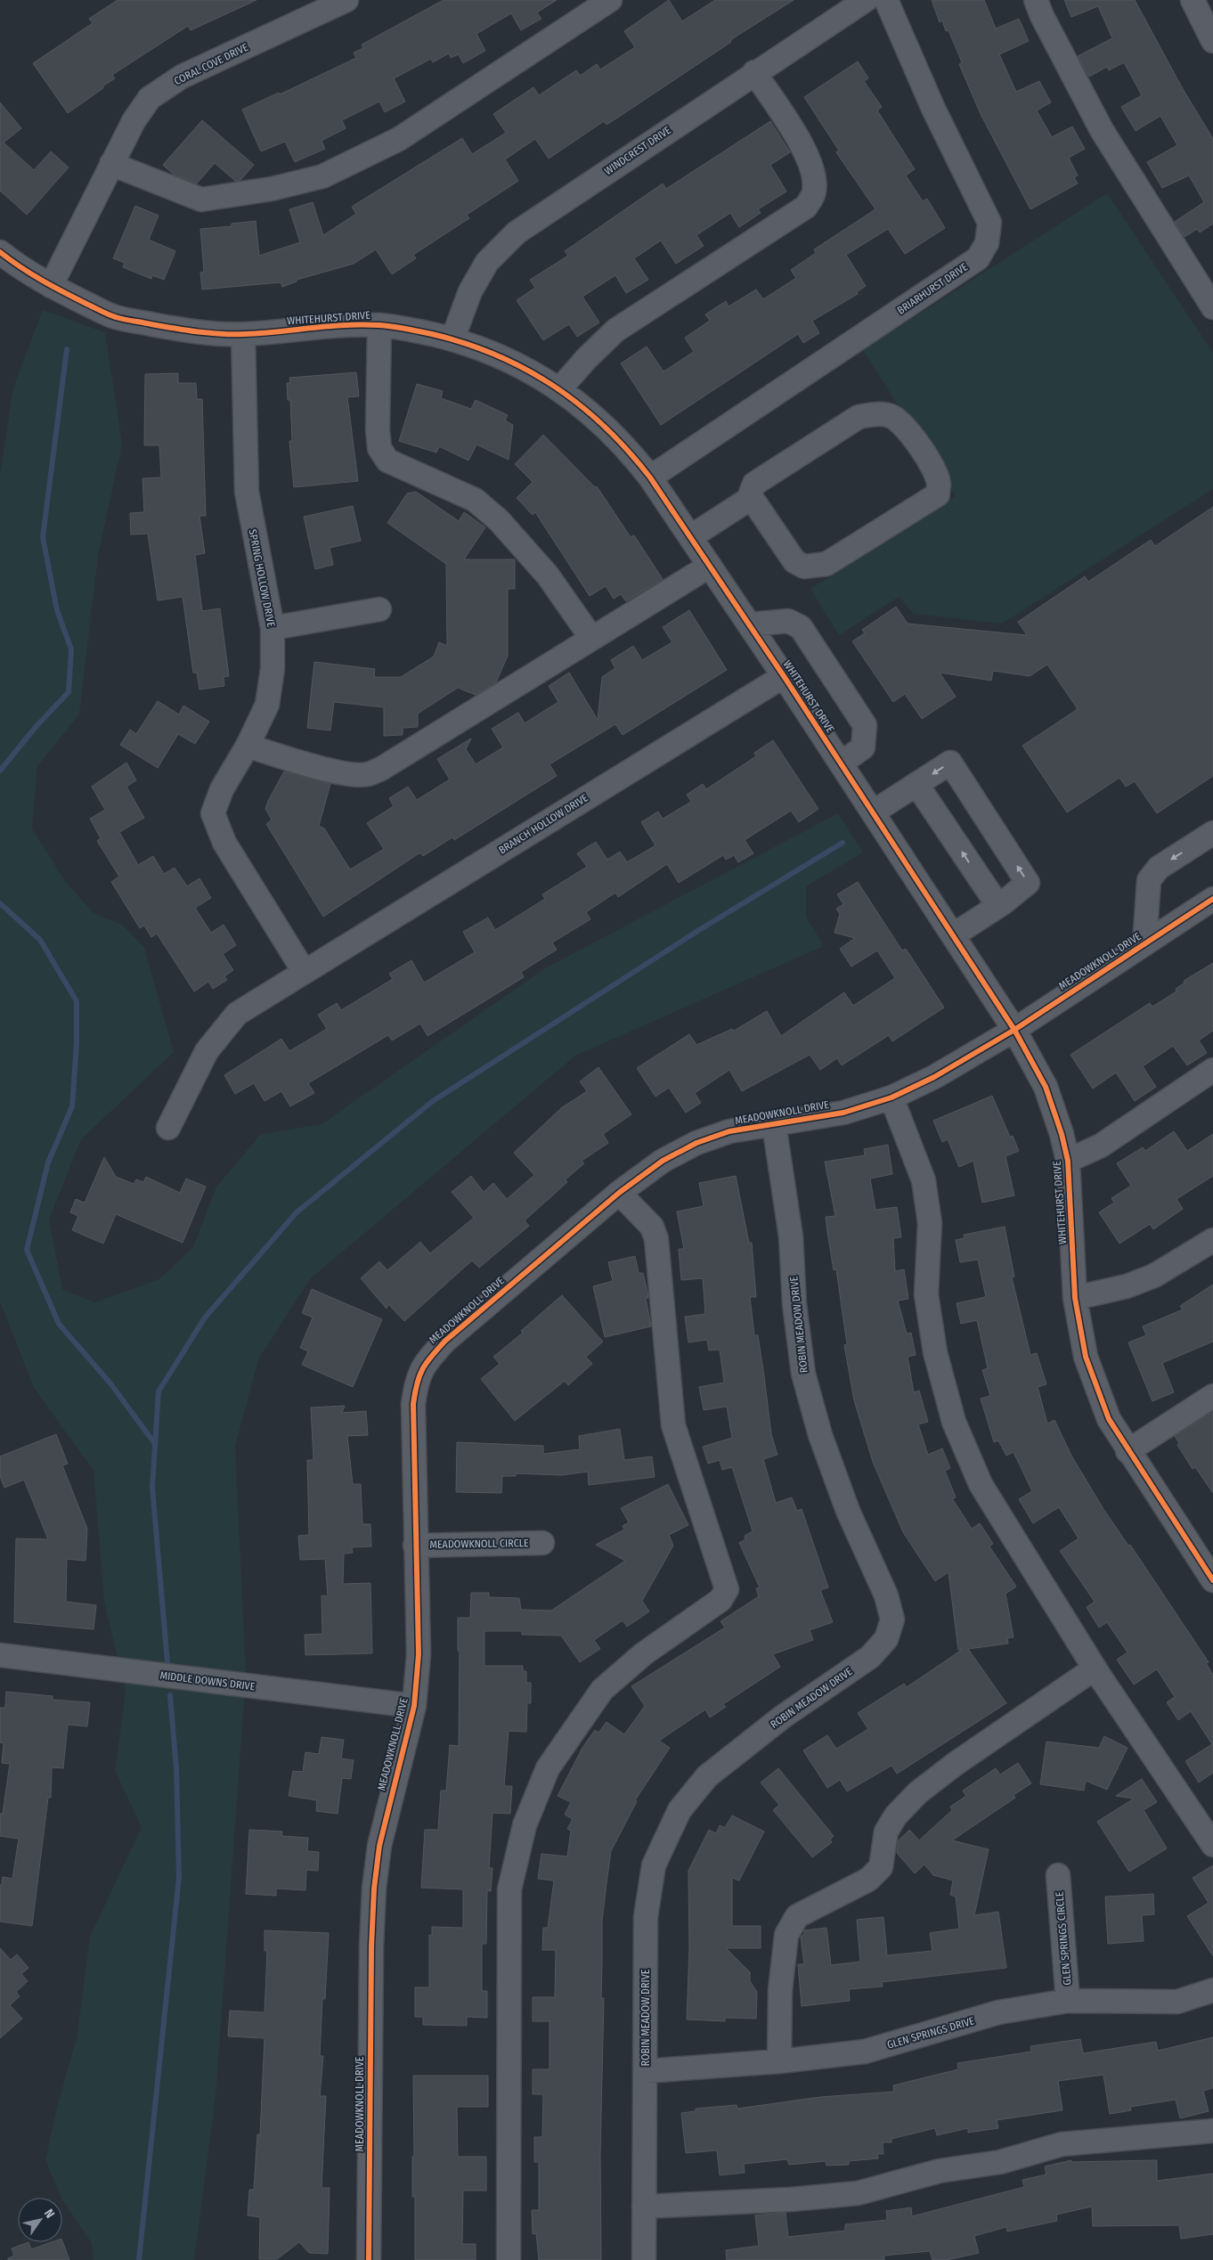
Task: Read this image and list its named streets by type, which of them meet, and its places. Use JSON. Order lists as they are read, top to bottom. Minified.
{"streets":{"street":["CORAL COVE DRIVE","WINDCREST DRIVE","BRIARHURST DRIVE","WHITEHURST DRIVE","SPRING HOLLOW DRIVE","BRANCH HOLLOW DRIVE","MEADOWKNOLL DRIVE","ROBIN MEADOW DRIVE","MEADOWKNOLL CIRCLE","MIDDLE DOWNS DRIVE","GLEN SPRINGS CIRCLE","GLEN SPRINGS DRIVE"]},"crossings":[["CORAL COVE DRIVE","WHITEHURST DRIVE"],["WINDCREST DRIVE","WHITEHURST DRIVE"],["BRIARHURST DRIVE","WHITEHURST DRIVE"],["WHITEHURST DRIVE","SPRING HOLLOW DRIVE"],["WHITEHURST DRIVE","BRANCH HOLLOW DRIVE"],["WHITEHURST DRIVE","MEADOWKNOLL DRIVE"],["SPRING HOLLOW DRIVE","BRANCH HOLLOW DRIVE"],["MEADOWKNOLL DRIVE","ROBIN MEADOW DRIVE"],["MEADOWKNOLL DRIVE","MEADOWKNOLL CIRCLE"],["MEADOWKNOLL DRIVE","MIDDLE DOWNS DRIVE"],["ROBIN MEADOW DRIVE","GLEN SPRINGS DRIVE"],["GLEN SPRINGS CIRCLE","GLEN SPRINGS DRIVE"]],"north":"top right"}
